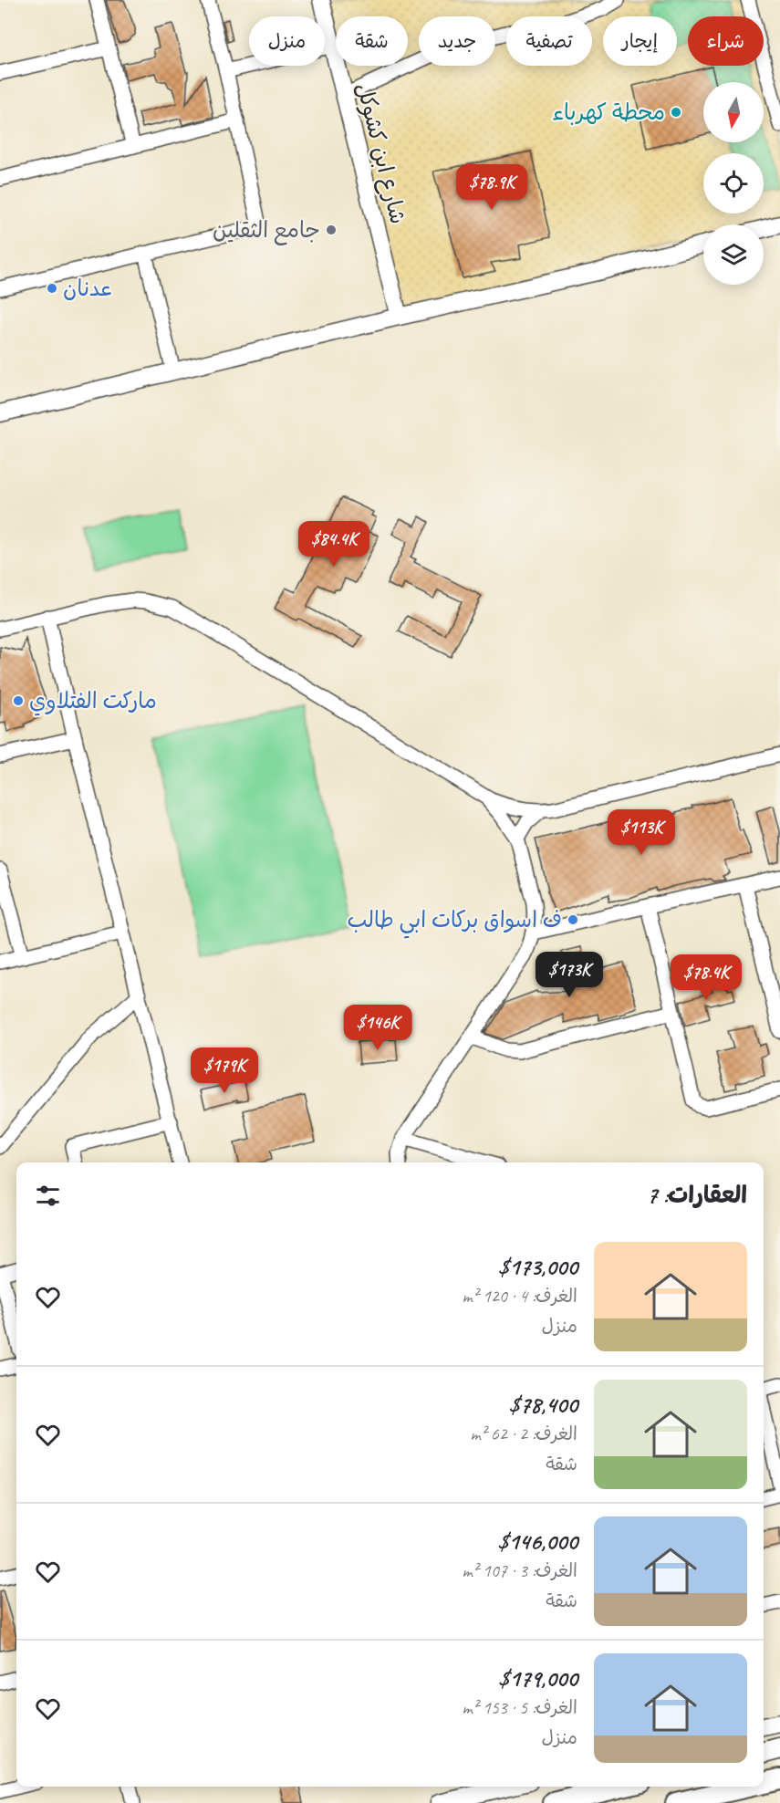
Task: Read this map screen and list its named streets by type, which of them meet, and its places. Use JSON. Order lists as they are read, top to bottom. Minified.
{"streets":{"street":["شارع ابن كشوكل"]},"places":["محطة كهرباء","جامع الثقلين","عدنان","ماركت الفتلاوي","ف اسواق بركات ابي طالب"],"north":"bottom","page":{"chip":["شراء","إيجار","تصفية","جديد","شقة","منزل"],"price":["$78.9K","$84.4K","$113K","$173K","$78.4K","$146K","$179K"],"heading":"العقارات: 7","list":[{"name":"$173,000","note":"الغرف: 4 · 120 m² · منزل"},{"name":"$78,400","note":"الغرف: 2 · 62 m² · شقة"},{"name":"$146,000","note":"الغرف: 3 · 107 m² · شقة"},{"name":"$179,000","note":"الغرف: 5 · 153 m² · منزل"}]}}
